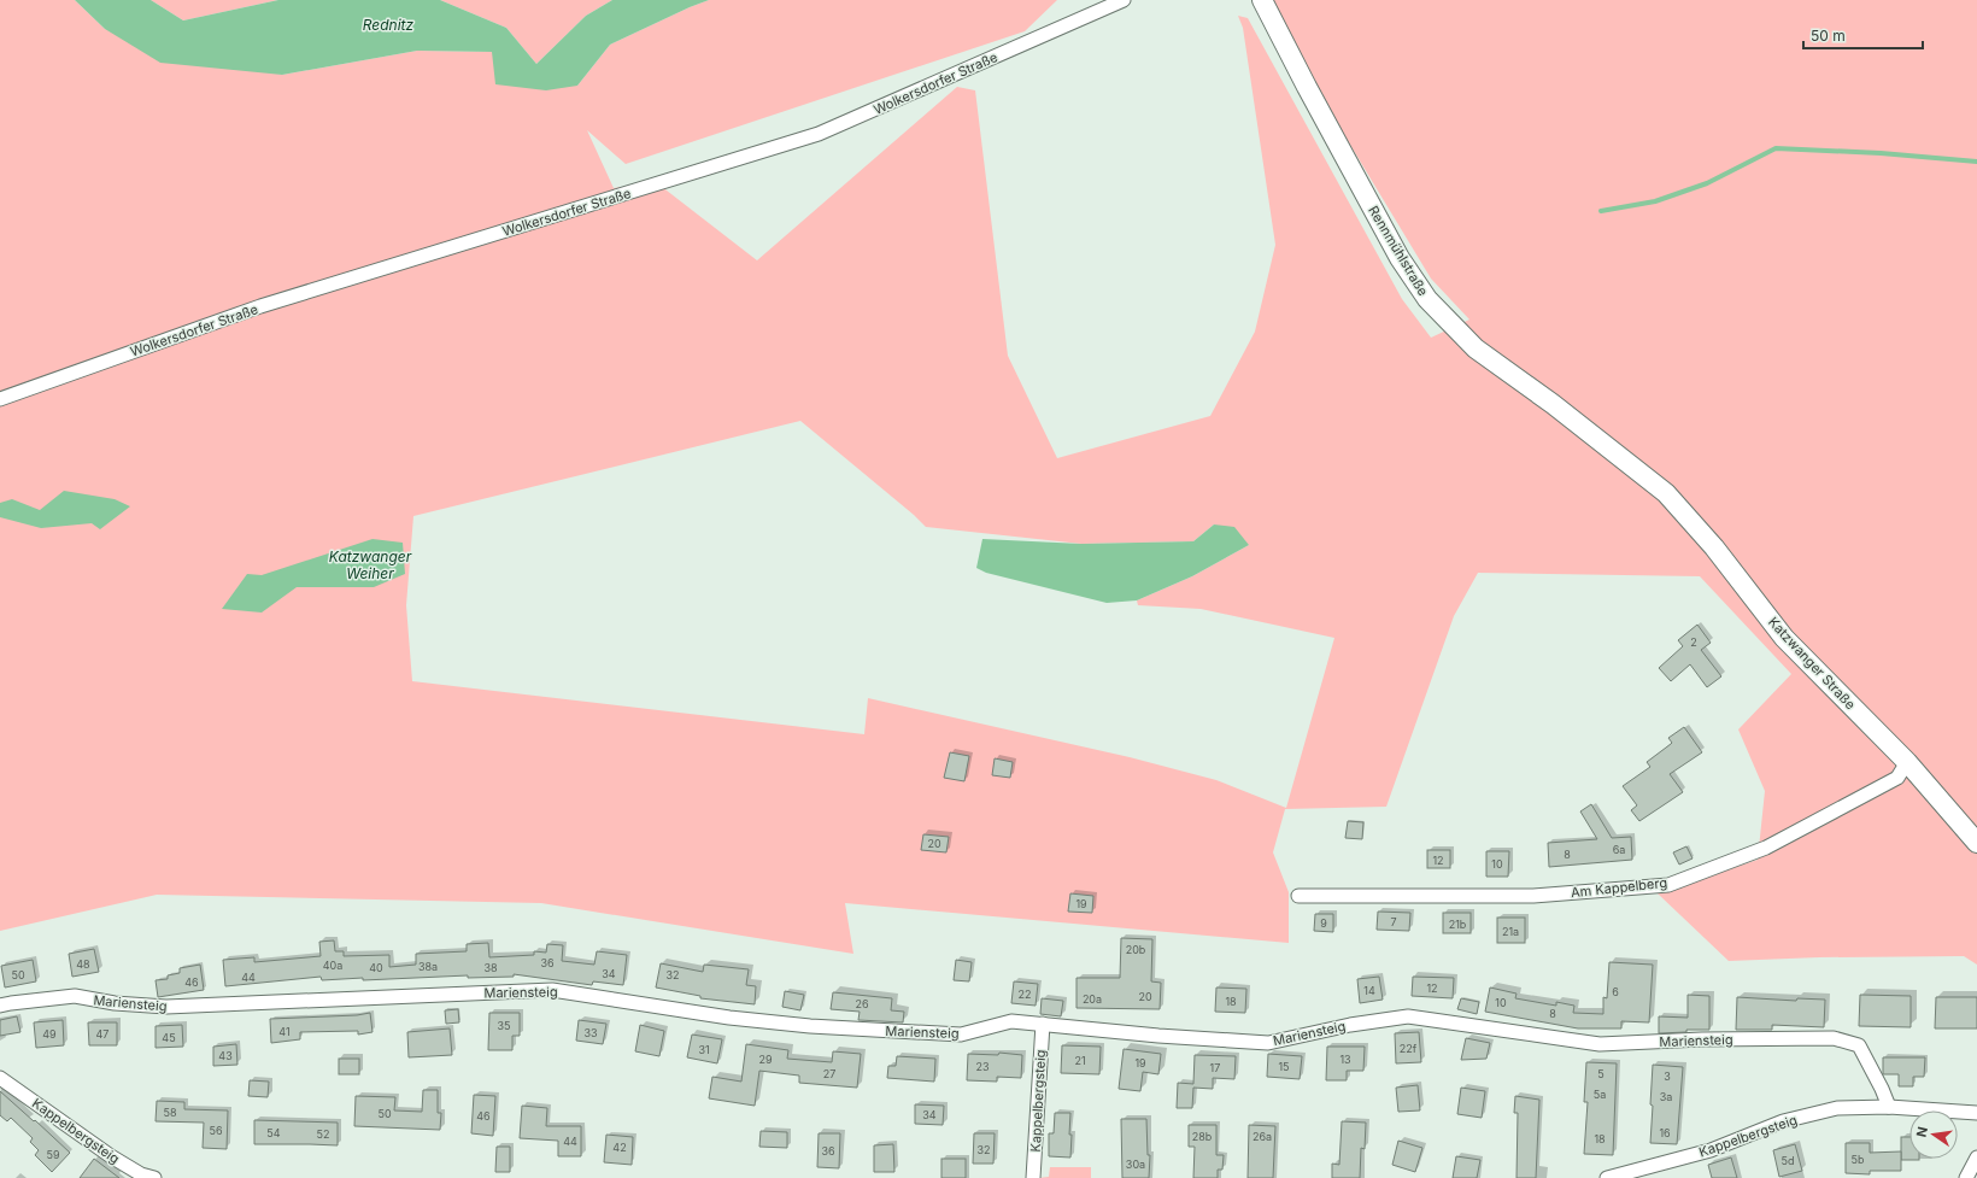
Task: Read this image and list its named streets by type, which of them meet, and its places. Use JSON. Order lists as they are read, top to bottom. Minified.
{"streets":{"main road":["Rennmühlstraße","Katzwanger Straße"],"street":["Wolkersdorfer Straße","Am Kappelberg","Mariensteig","Kappelbergsteig"]},"crossings":[["Rennmühlstraße","Katzwanger Straße"],["Katzwanger Straße","Am Kappelberg"],["Mariensteig","Kappelbergsteig"]],"water":["Rednitz","Katzwanger Weiher"],"house_numbers":["2","20","6a","8","12","10","19","7","9","21b","21a","20b","36","48","40a","38a","40","38","34","50","32","44","46","12","14","6","22","20","20a","18","10","26","8","35","41","33","49","47","45","22f","31","43","29","13","21","19","23","15","17","27","5","3","5a","3a","58","50","34","46","56","54","16","52","28b","26a","18","44","42","32","36","59","5b","5d","30a"],"scale_bar":"50 m","north":"left"}
